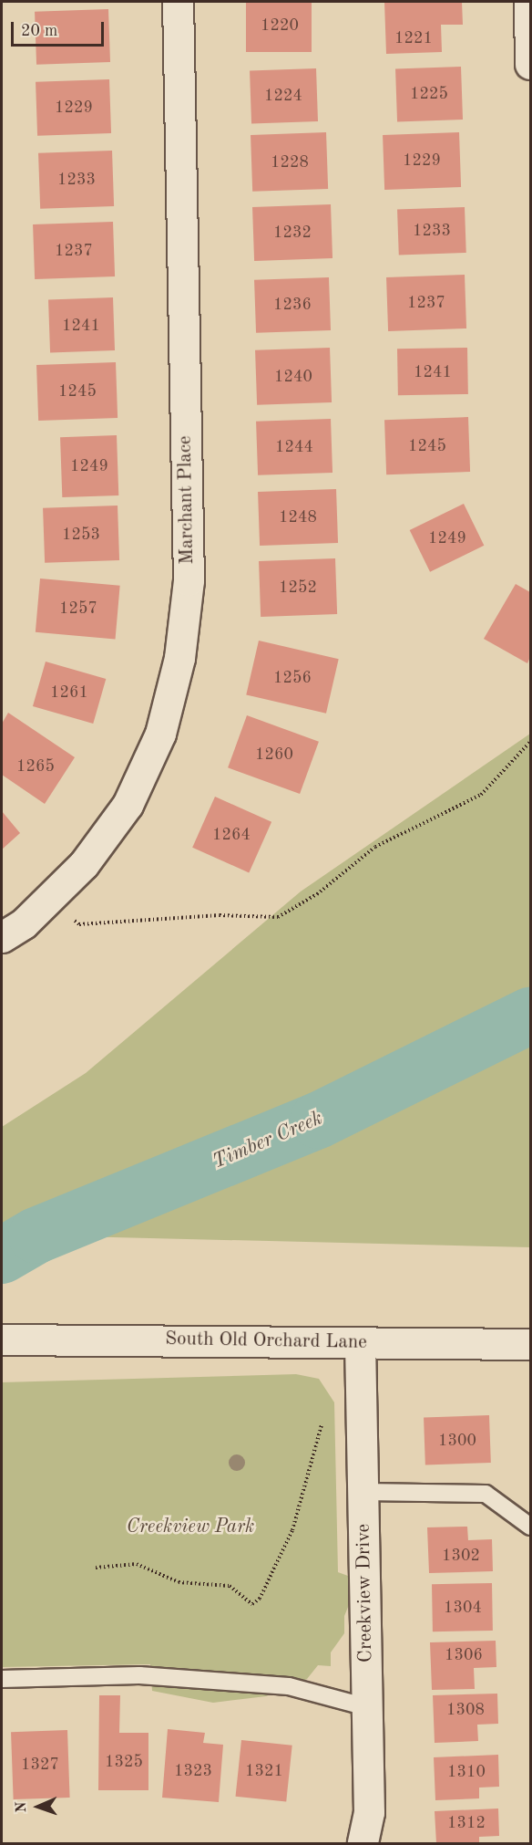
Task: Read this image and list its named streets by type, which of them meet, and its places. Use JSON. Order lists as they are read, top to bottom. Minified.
{"streets":{"street":["Marchant Place","South Old Orchard Lane","Creekview Drive"]},"crossings":[["South Old Orchard Lane","Creekview Drive"]],"water":["Timber Creek"],"parks":["Creekview Park"],"house_numbers":["1220","1221","1225","1224","1229","1229","1228","1233","1233","1232","1237","1237","1236","1241","1241","1240","1245","1245","1244","1249","1248","1253","1249","1252","1257","1256","1261","1260","1265","1264","1300","1302","1304","1306","1308","1325","1327","1323","1321","1310","1312"],"scale_bar":"20 m","north":"left"}
